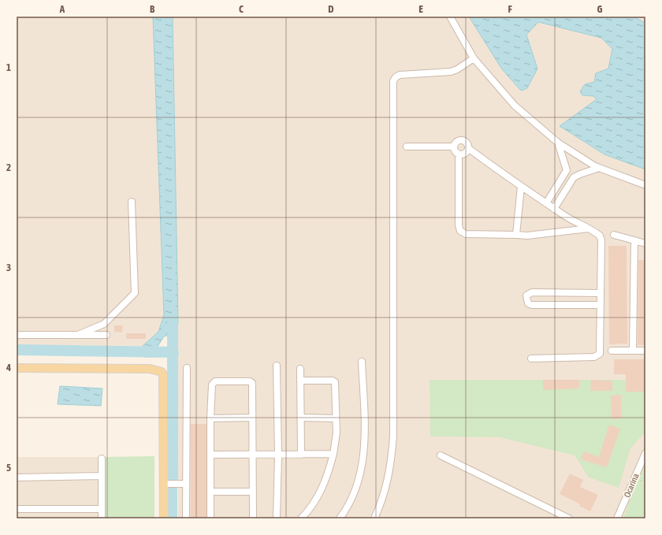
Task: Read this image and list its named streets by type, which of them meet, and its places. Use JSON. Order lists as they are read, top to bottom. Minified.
{"streets":{"street":["Ocarina"]},"grid":{"columns":["A","B","C","D","E","F","G"],"rows":["1","2","3","4","5"]}}
